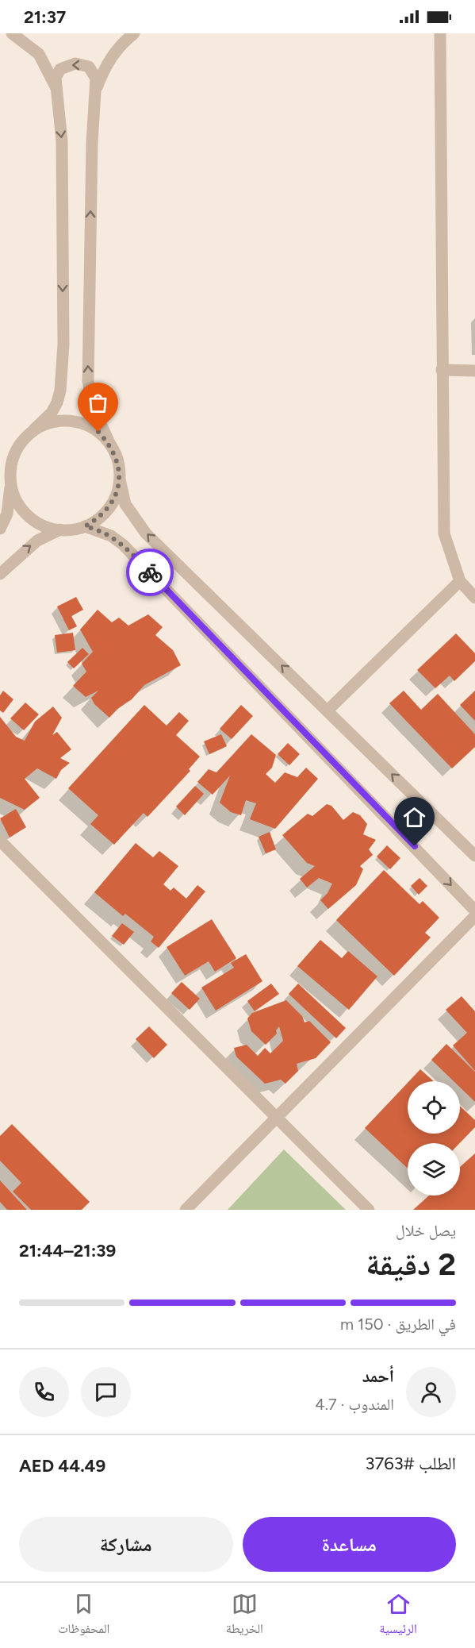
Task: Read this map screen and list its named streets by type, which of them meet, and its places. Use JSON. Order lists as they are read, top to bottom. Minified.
{"page":{"status":"21:37","heading":["2 دقيقة","يصل خلال","21:39–21:44"],"panel":["أحمد","المندوب · 4.7","الطلب #3763","AED 44.49"],"bar":"في الطريق · 150 m","buttons":["مساعدة","مشاركة"],"tabs":["الرئيسية","الخريطة","المحفوظات"]}}
